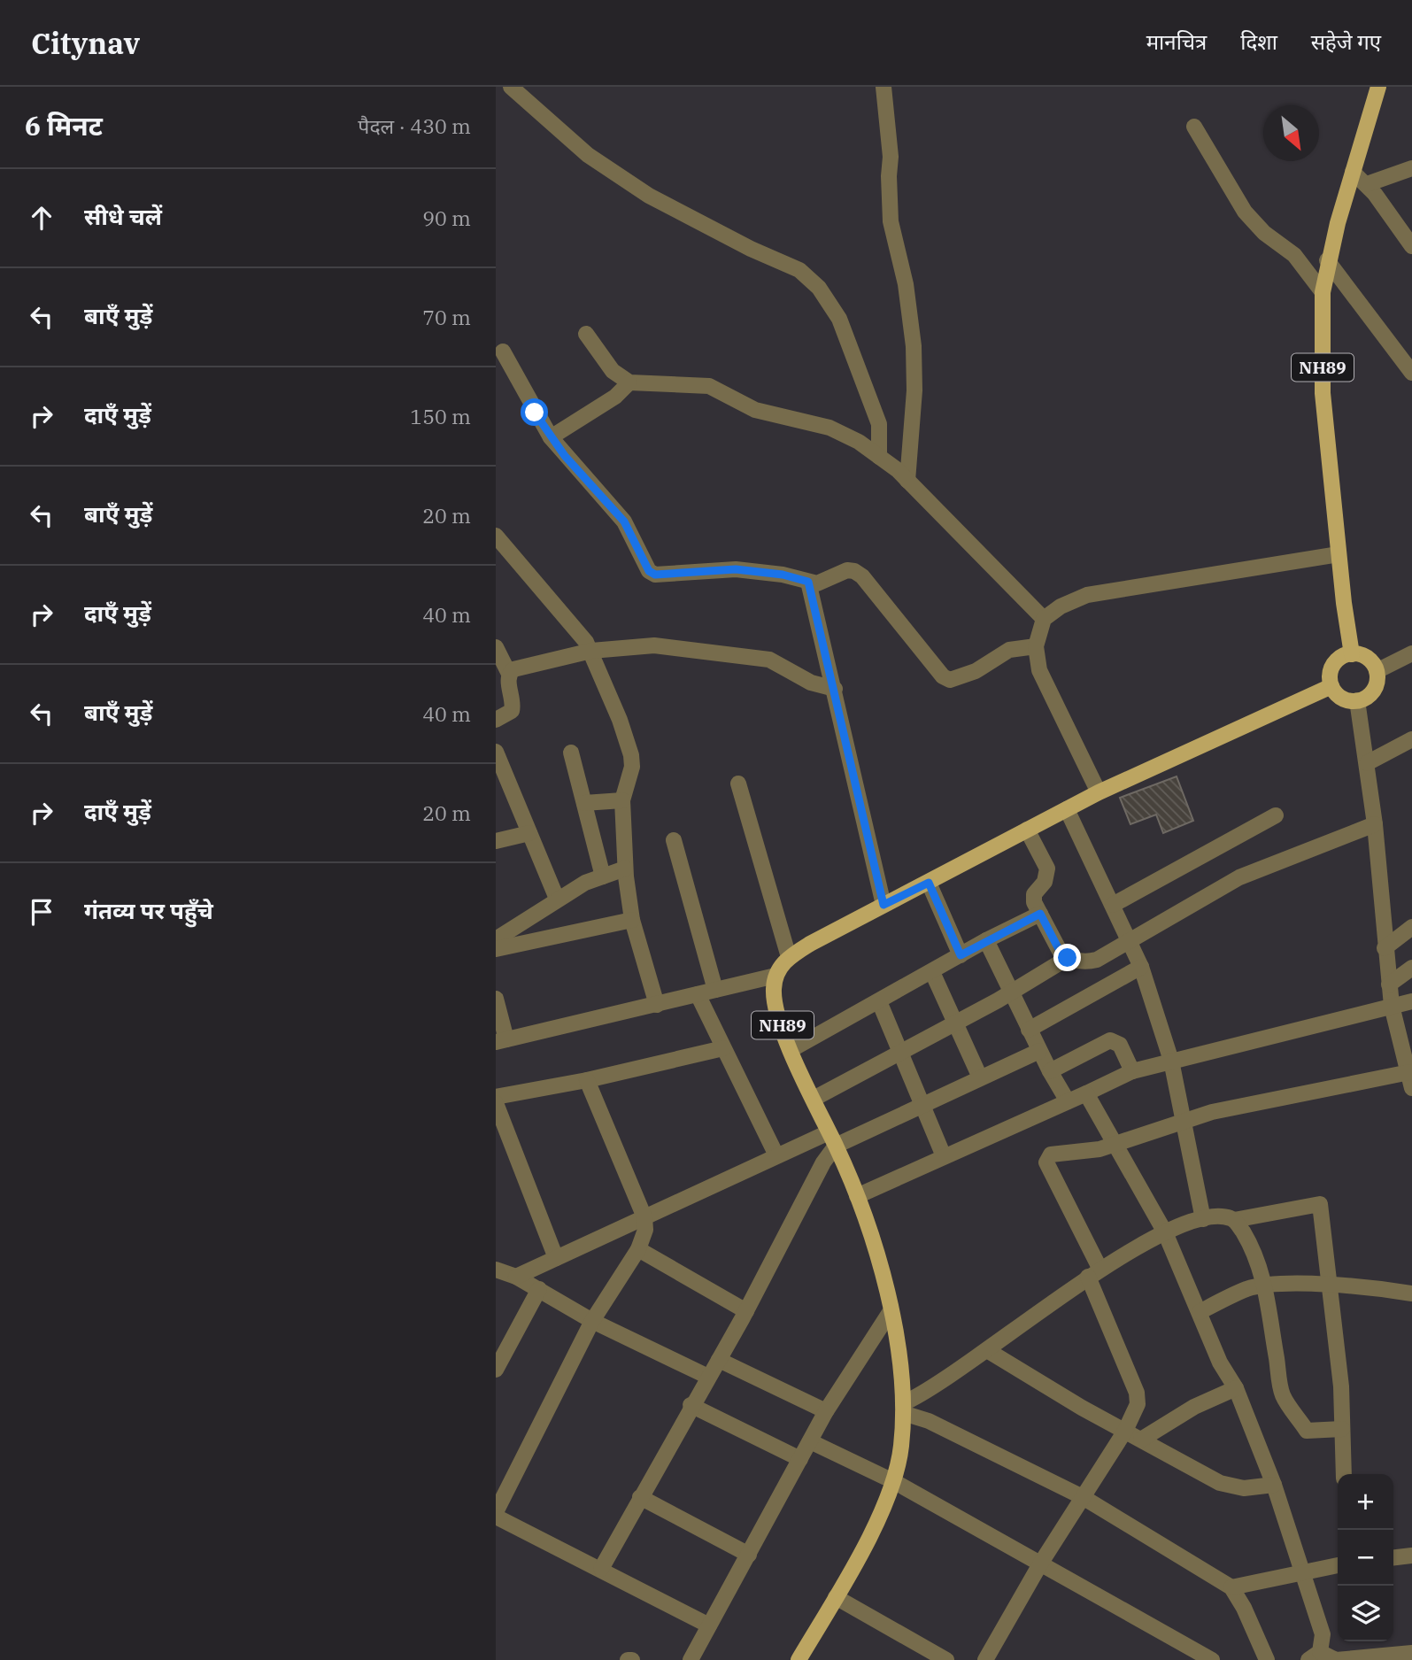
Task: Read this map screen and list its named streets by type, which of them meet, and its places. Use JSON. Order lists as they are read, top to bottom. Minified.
{"streets":{"main road":["NH89"]},"north":"bottom right","page":{"header":"Citynav","nav":["मानचित्र","दिशा","सहेजे गए"],"heading":["6 मिनट","पैदल · 430 m"],"list":[["सीधे चलें","90 m"],["बाएँ मुड़ें","70 m"],["दाएँ मुड़ें","150 m"],["बाएँ मुड़ें","20 m"],["दाएँ मुड़ें","40 m"],["बाएँ मुड़ें","40 m"],["दाएँ मुड़ें","20 m"],"गंतव्य पर पहुँचे"],"map_buttons":["+","−"]}}
